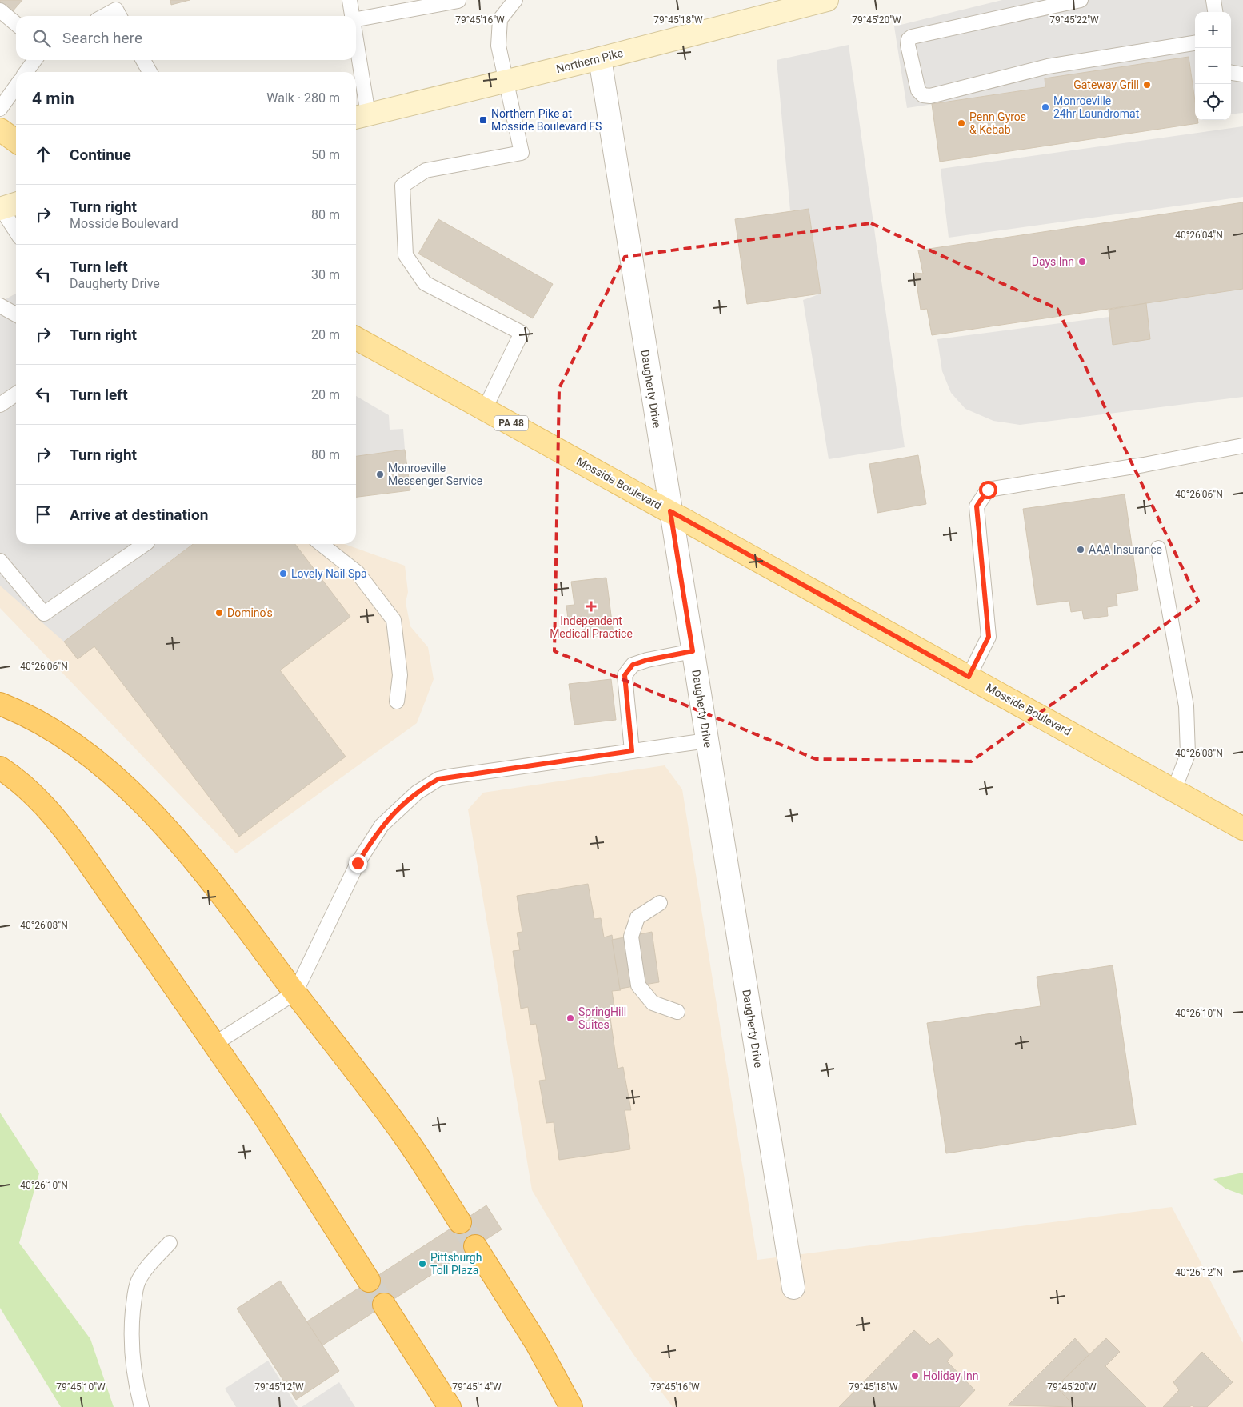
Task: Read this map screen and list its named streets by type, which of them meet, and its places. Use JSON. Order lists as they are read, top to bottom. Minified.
{"streets":{"main road":["Northern Pike","PA 48","Mosside Boulevard"],"street":["Daugherty Drive"]},"crossings":[["Northern Pike","Daugherty Drive"],["Daugherty Drive","Mosside Boulevard"]],"places":{"other":["Gateway Grill","Monroeville 24hr Laundromat","Penn Gyros & Kebab","Days Inn","Monroeville Messenger Service","AAA Insurance","Lovely Nail Spa","Domino's","SpringHill Suites","Pittsburgh Toll Plaza","Holiday Inn"],"transit":["Northern Pike at Mosside Boulevard FS"],"health":["Independent Medical Practice"]},"page":{"map_buttons":["+","−"],"search":"Search here","heading":["4 min","Walk · 280 m"],"list":[["Continue","50 m"],["Turn right","Mosside Boulevard","80 m"],["Turn left","Daugherty Drive","30 m"],["Turn right","20 m"],["Turn left","20 m"],["Turn right","80 m"],"Arrive at destination"]},"coordinates":["79°45'16\"W","79°45'18\"W","79°45'20\"W","79°45'22\"W","40°26'04\"N","40°26'06\"N","40°26'08\"N","40°26'10\"N","40°26'12\"N","79°45'10\"W","79°45'12\"W","79°45'14\"W"]}
